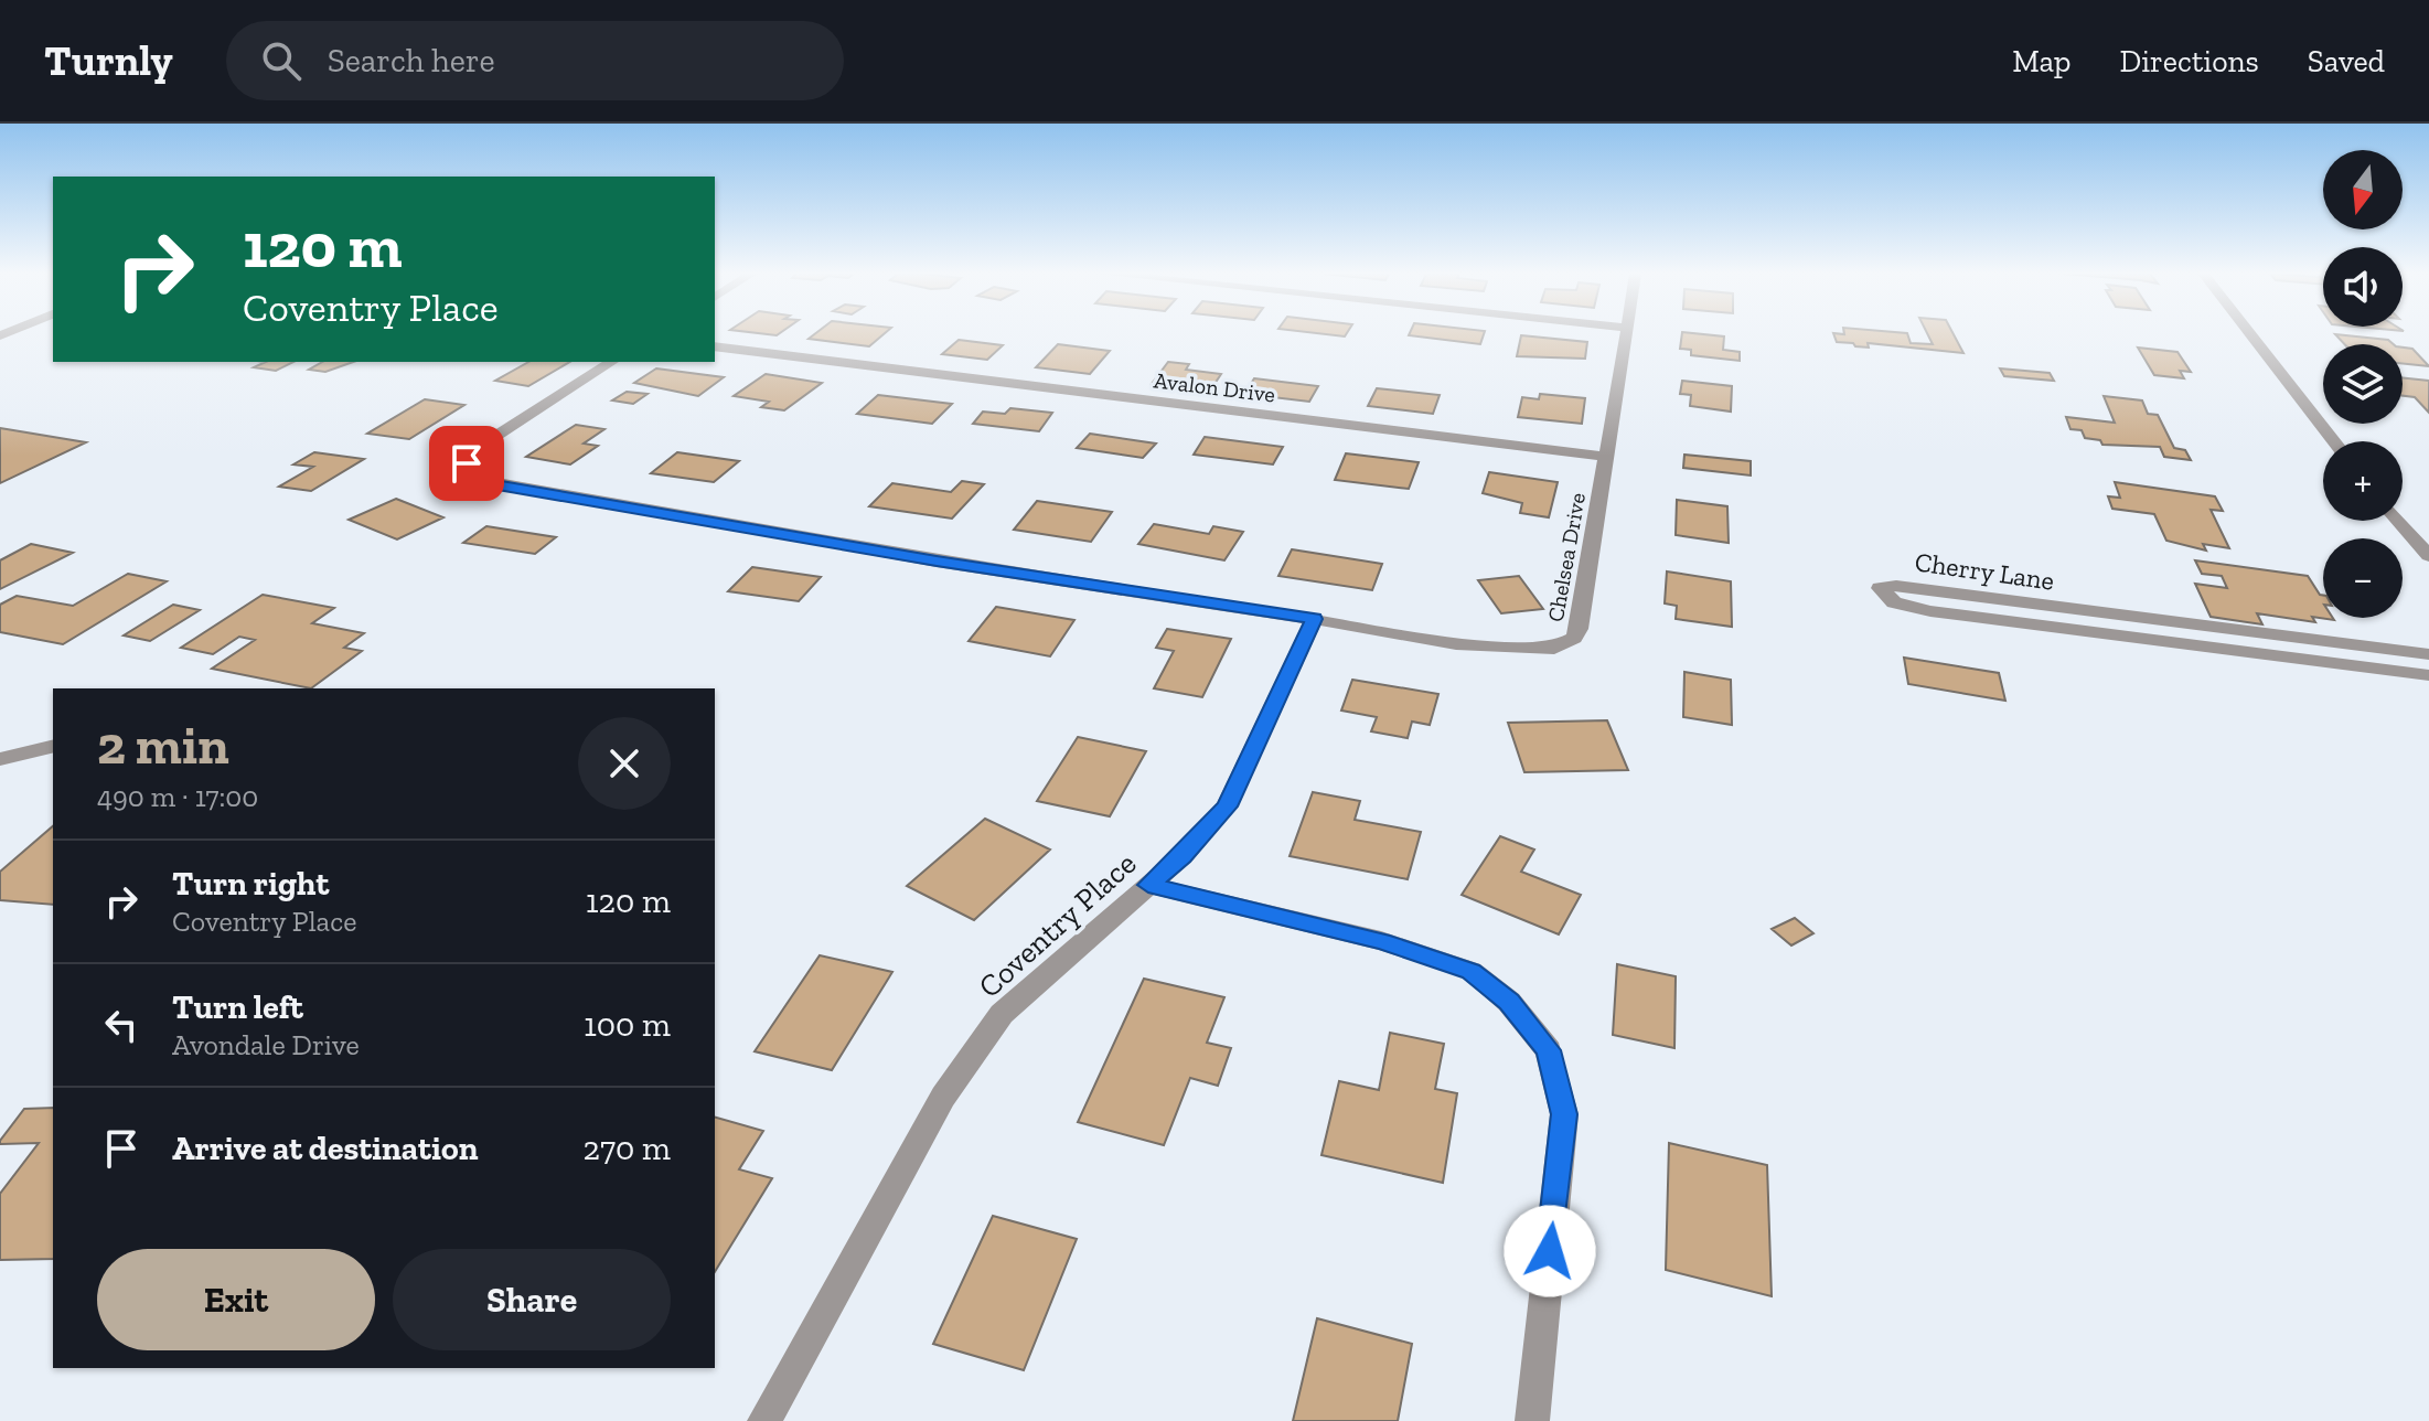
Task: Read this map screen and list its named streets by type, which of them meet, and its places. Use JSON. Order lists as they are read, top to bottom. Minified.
{"streets":{"street":["Avalon Drive","Chelsea Drive","Cherry Lane","Coventry Place"]},"crossings":[["Avalon Drive","Chelsea Drive"],["Chelsea Drive","Coventry Place"]],"north":"bottom","page":{"header":"Turnly","search":"Search here","nav":["Map","Directions","Saved"],"map_buttons":["+","−"],"turn":["120 m","Coventry Place"],"heading":["2 min","490 m · 17:00"],"list":[{"name":"Turn right","note":"Coventry Place","value":"120 m"},{"name":"Turn left","note":"Avondale Drive","value":"100 m"},{"name":"Arrive at destination","value":"270 m"}],"buttons":["Exit","Share"]}}
